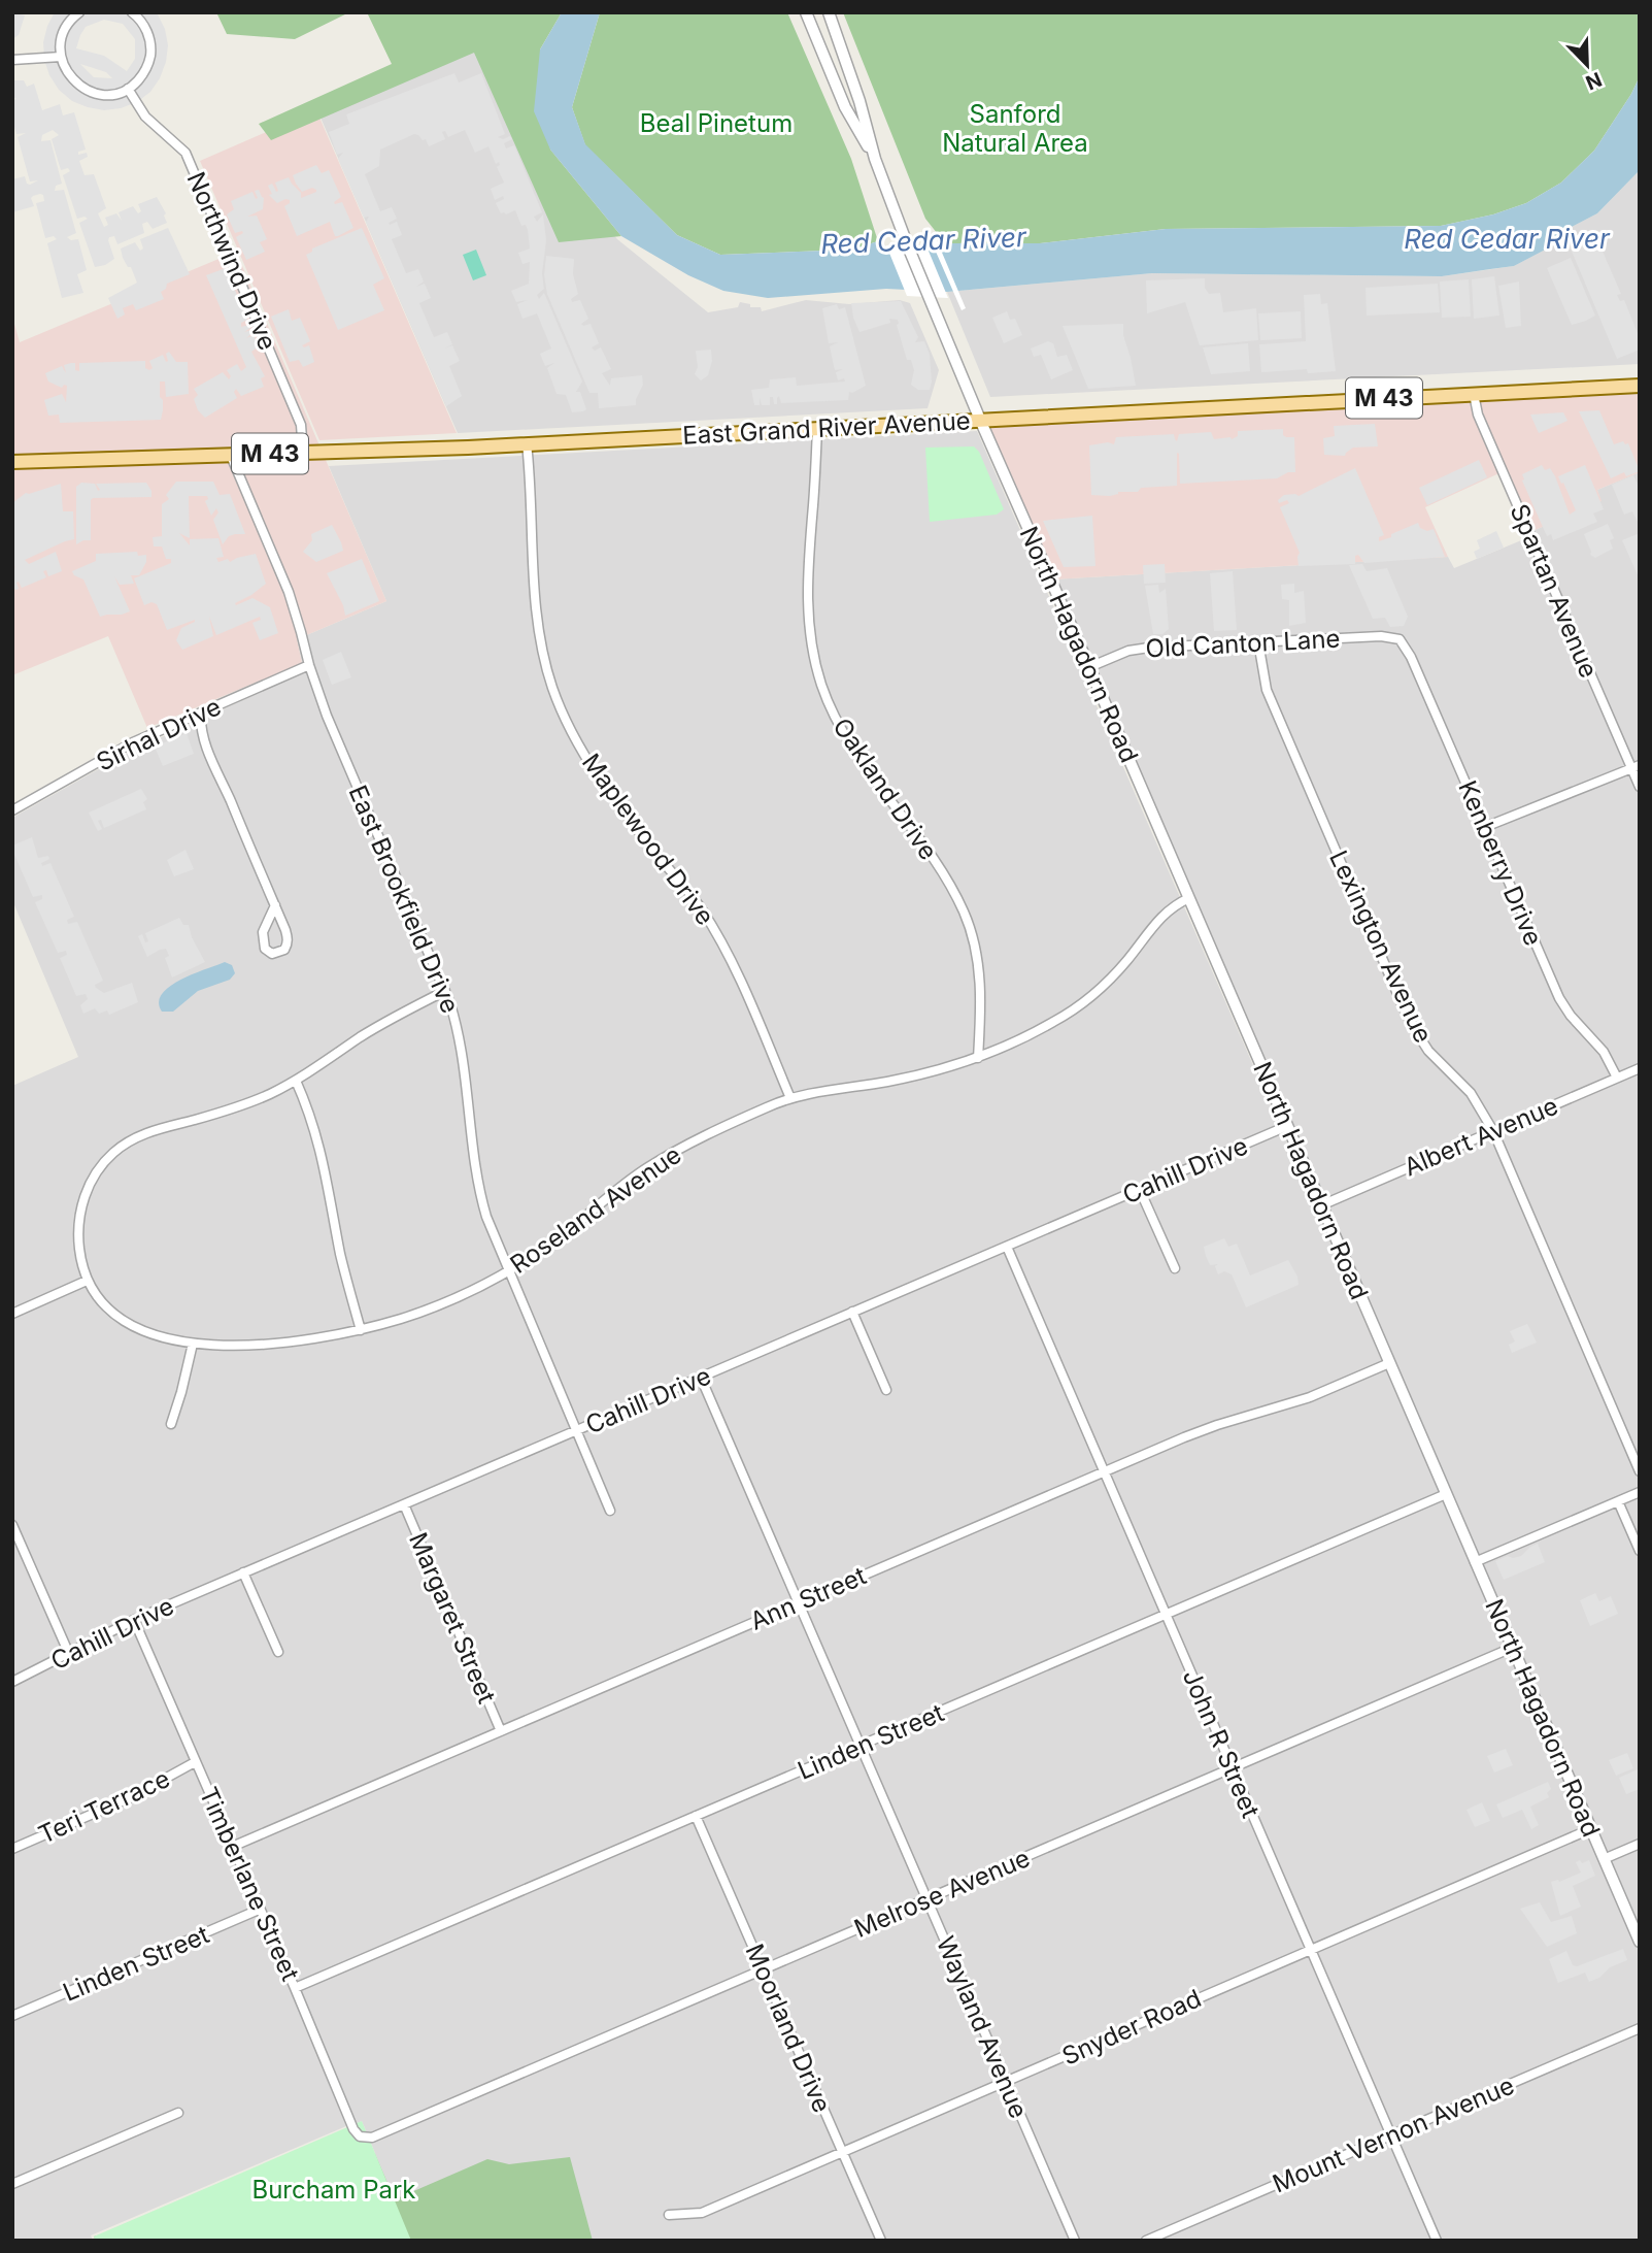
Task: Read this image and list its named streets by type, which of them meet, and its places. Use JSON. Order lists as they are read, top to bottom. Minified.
{"streets":{"main road":["M 43","East Grand River Avenue"],"street":["Northwind Drive","Spartan Avenue","Old Canton Lane","North Hagadorn Road","Sirhal Drive","Oakland Drive","Maplewood Drive","Kenberry Drive","East Brookfield Drive","Lexington Avenue","Albert Avenue","Cahill Drive","Roseland Avenue","Ann Street","Margaret Street","Linden Street","John R Street","Teri Terrace","Timberlane Street","Melrose Avenue","Wayland Avenue","Snyder Road","Moorland Drive","Mount Vernon Avenue"]},"crossings":[["Northwind Drive","East Grand River Avenue"],["East Grand River Avenue","Spartan Avenue"],["East Grand River Avenue","North Hagadorn Road"],["East Grand River Avenue","Oakland Drive"],["East Grand River Avenue","Maplewood Drive"],["East Grand River Avenue","East Brookfield Drive"],["Old Canton Lane","North Hagadorn Road"],["Old Canton Lane","Kenberry Drive"],["Old Canton Lane","Lexington Avenue"],["North Hagadorn Road","Albert Avenue"],["North Hagadorn Road","Cahill Drive"],["North Hagadorn Road","Roseland Avenue"],["North Hagadorn Road","Ann Street"],["North Hagadorn Road","Linden Street"],["North Hagadorn Road","Melrose Avenue"],["North Hagadorn Road","Snyder Road"],["Sirhal Drive","East Brookfield Drive"],["Oakland Drive","Roseland Avenue"],["Maplewood Drive","Roseland Avenue"],["Kenberry Drive","Albert Avenue"],["East Brookfield Drive","Cahill Drive"],["East Brookfield Drive","Roseland Avenue"],["Lexington Avenue","Albert Avenue"],["Cahill Drive","Margaret Street"],["Cahill Drive","John R Street"],["Cahill Drive","Timberlane Street"],["Cahill Drive","Wayland Avenue"],["Ann Street","Margaret Street"],["Ann Street","John R Street"],["Ann Street","Timberlane Street"],["Ann Street","Wayland Avenue"],["Linden Street","John R Street"],["Linden Street","Timberlane Street"],["Linden Street","Wayland Avenue"],["Linden Street","Moorland Drive"],["John R Street","Melrose Avenue"],["John R Street","Snyder Road"],["John R Street","Mount Vernon Avenue"],["Teri Terrace","Timberlane Street"],["Timberlane Street","Melrose Avenue"],["Melrose Avenue","Wayland Avenue"],["Melrose Avenue","Moorland Drive"],["Wayland Avenue","Snyder Road"],["Snyder Road","Moorland Drive"]],"water":["Red Cedar River"],"parks":["Sanford Natural Area","Beal Pinetum","Burcham Park"],"north":"bottom right"}
